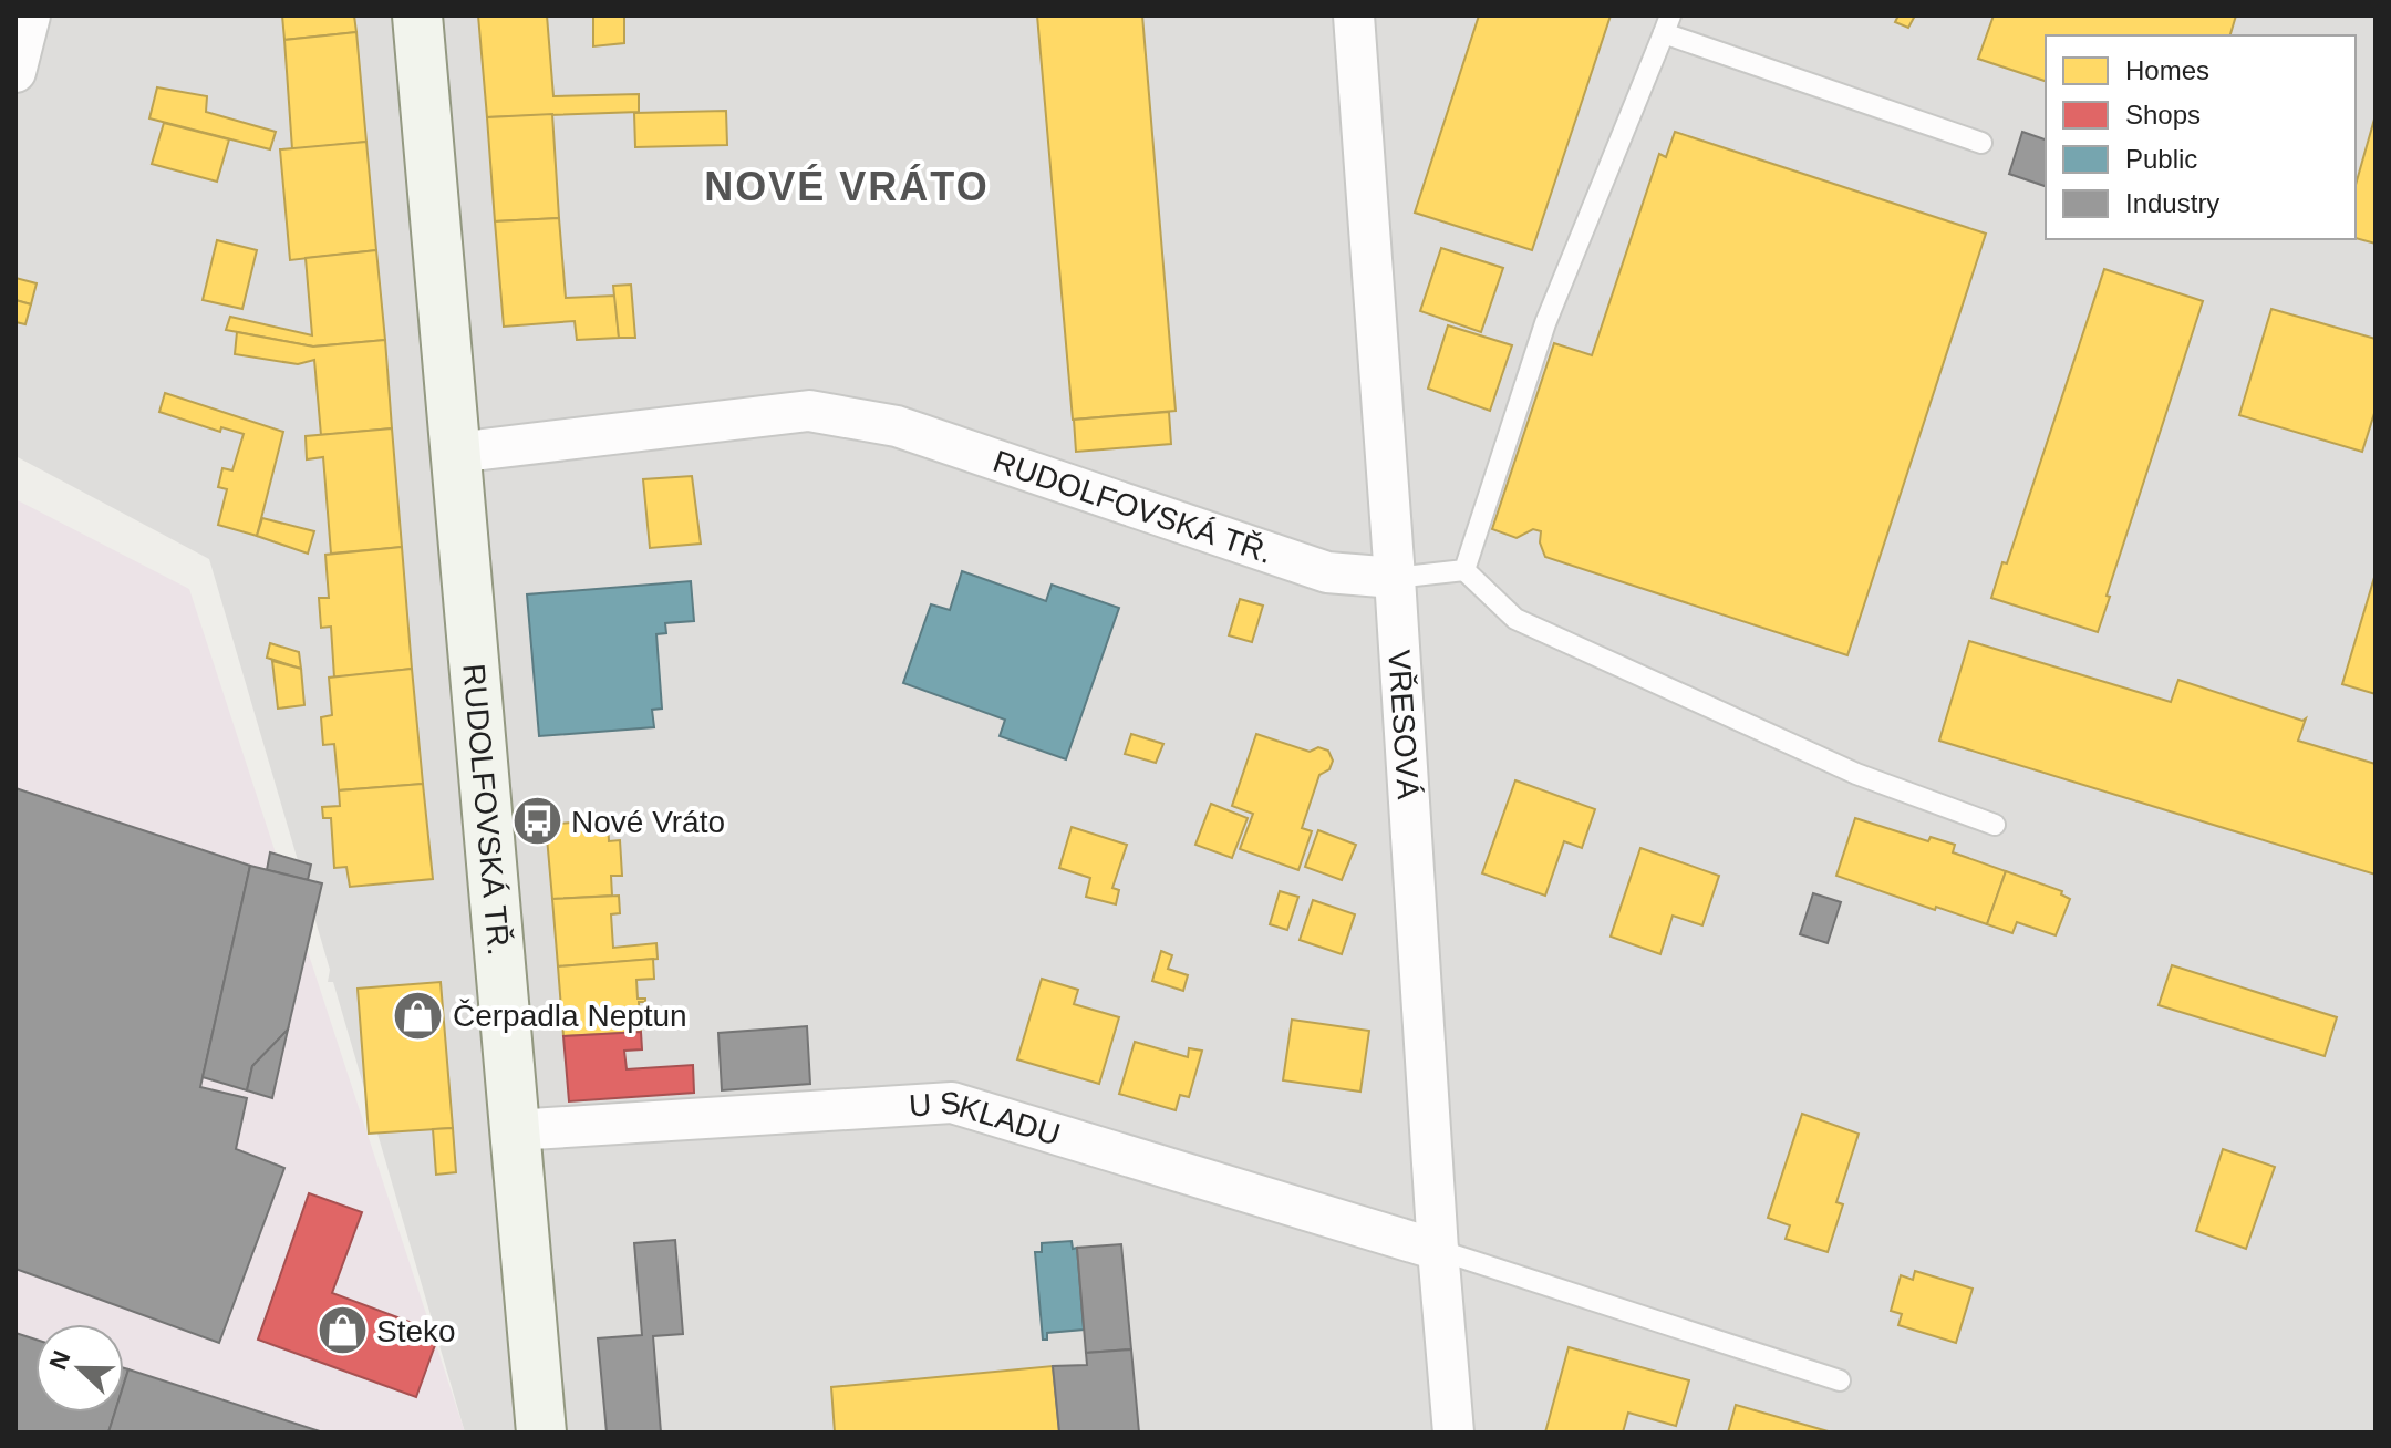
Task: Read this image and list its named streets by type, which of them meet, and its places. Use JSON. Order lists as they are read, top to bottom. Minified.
{"streets":{"main road":["RUDOLFOVSKÁ TŘ."],"street":["VŘESOVÁ","U SKLADU"]},"crossings":[["RUDOLFOVSKÁ TŘ.","VŘESOVÁ"],["RUDOLFOVSKÁ TŘ.","U SKLADU"],["VŘESOVÁ","U SKLADU"]],"districts":["NOVÉ VRÁTO"],"places":{"bus stop":["Nové Vráto"],"shop":["Čerpadla Neptun","Steko"]},"legend":["Homes","Shops","Public","Industry"],"north":"left"}
